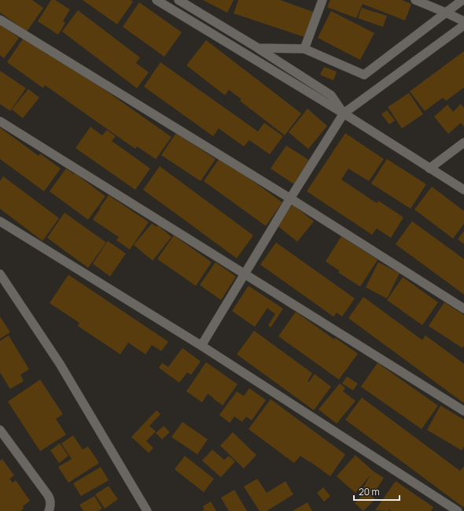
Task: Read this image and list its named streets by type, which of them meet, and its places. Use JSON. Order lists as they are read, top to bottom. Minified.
{"scale_bar":"20 m"}
